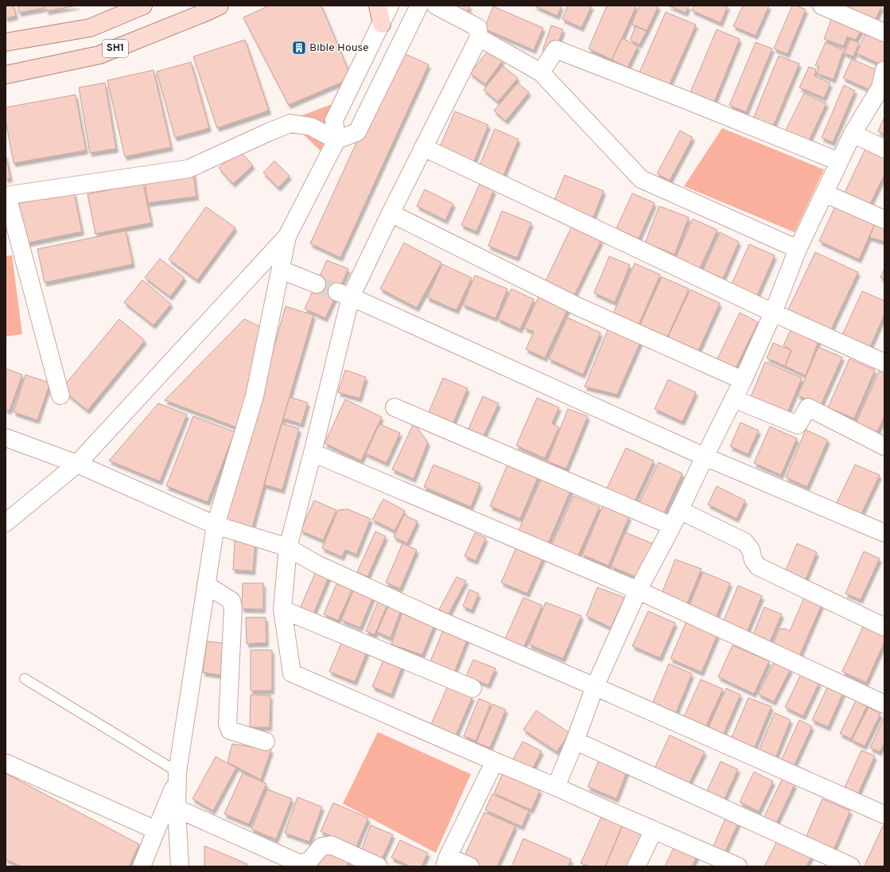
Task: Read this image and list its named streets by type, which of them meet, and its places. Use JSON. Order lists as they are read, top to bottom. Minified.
{"streets":{"main road":["SH1"]},"places":{"building":["Bible House"]}}
